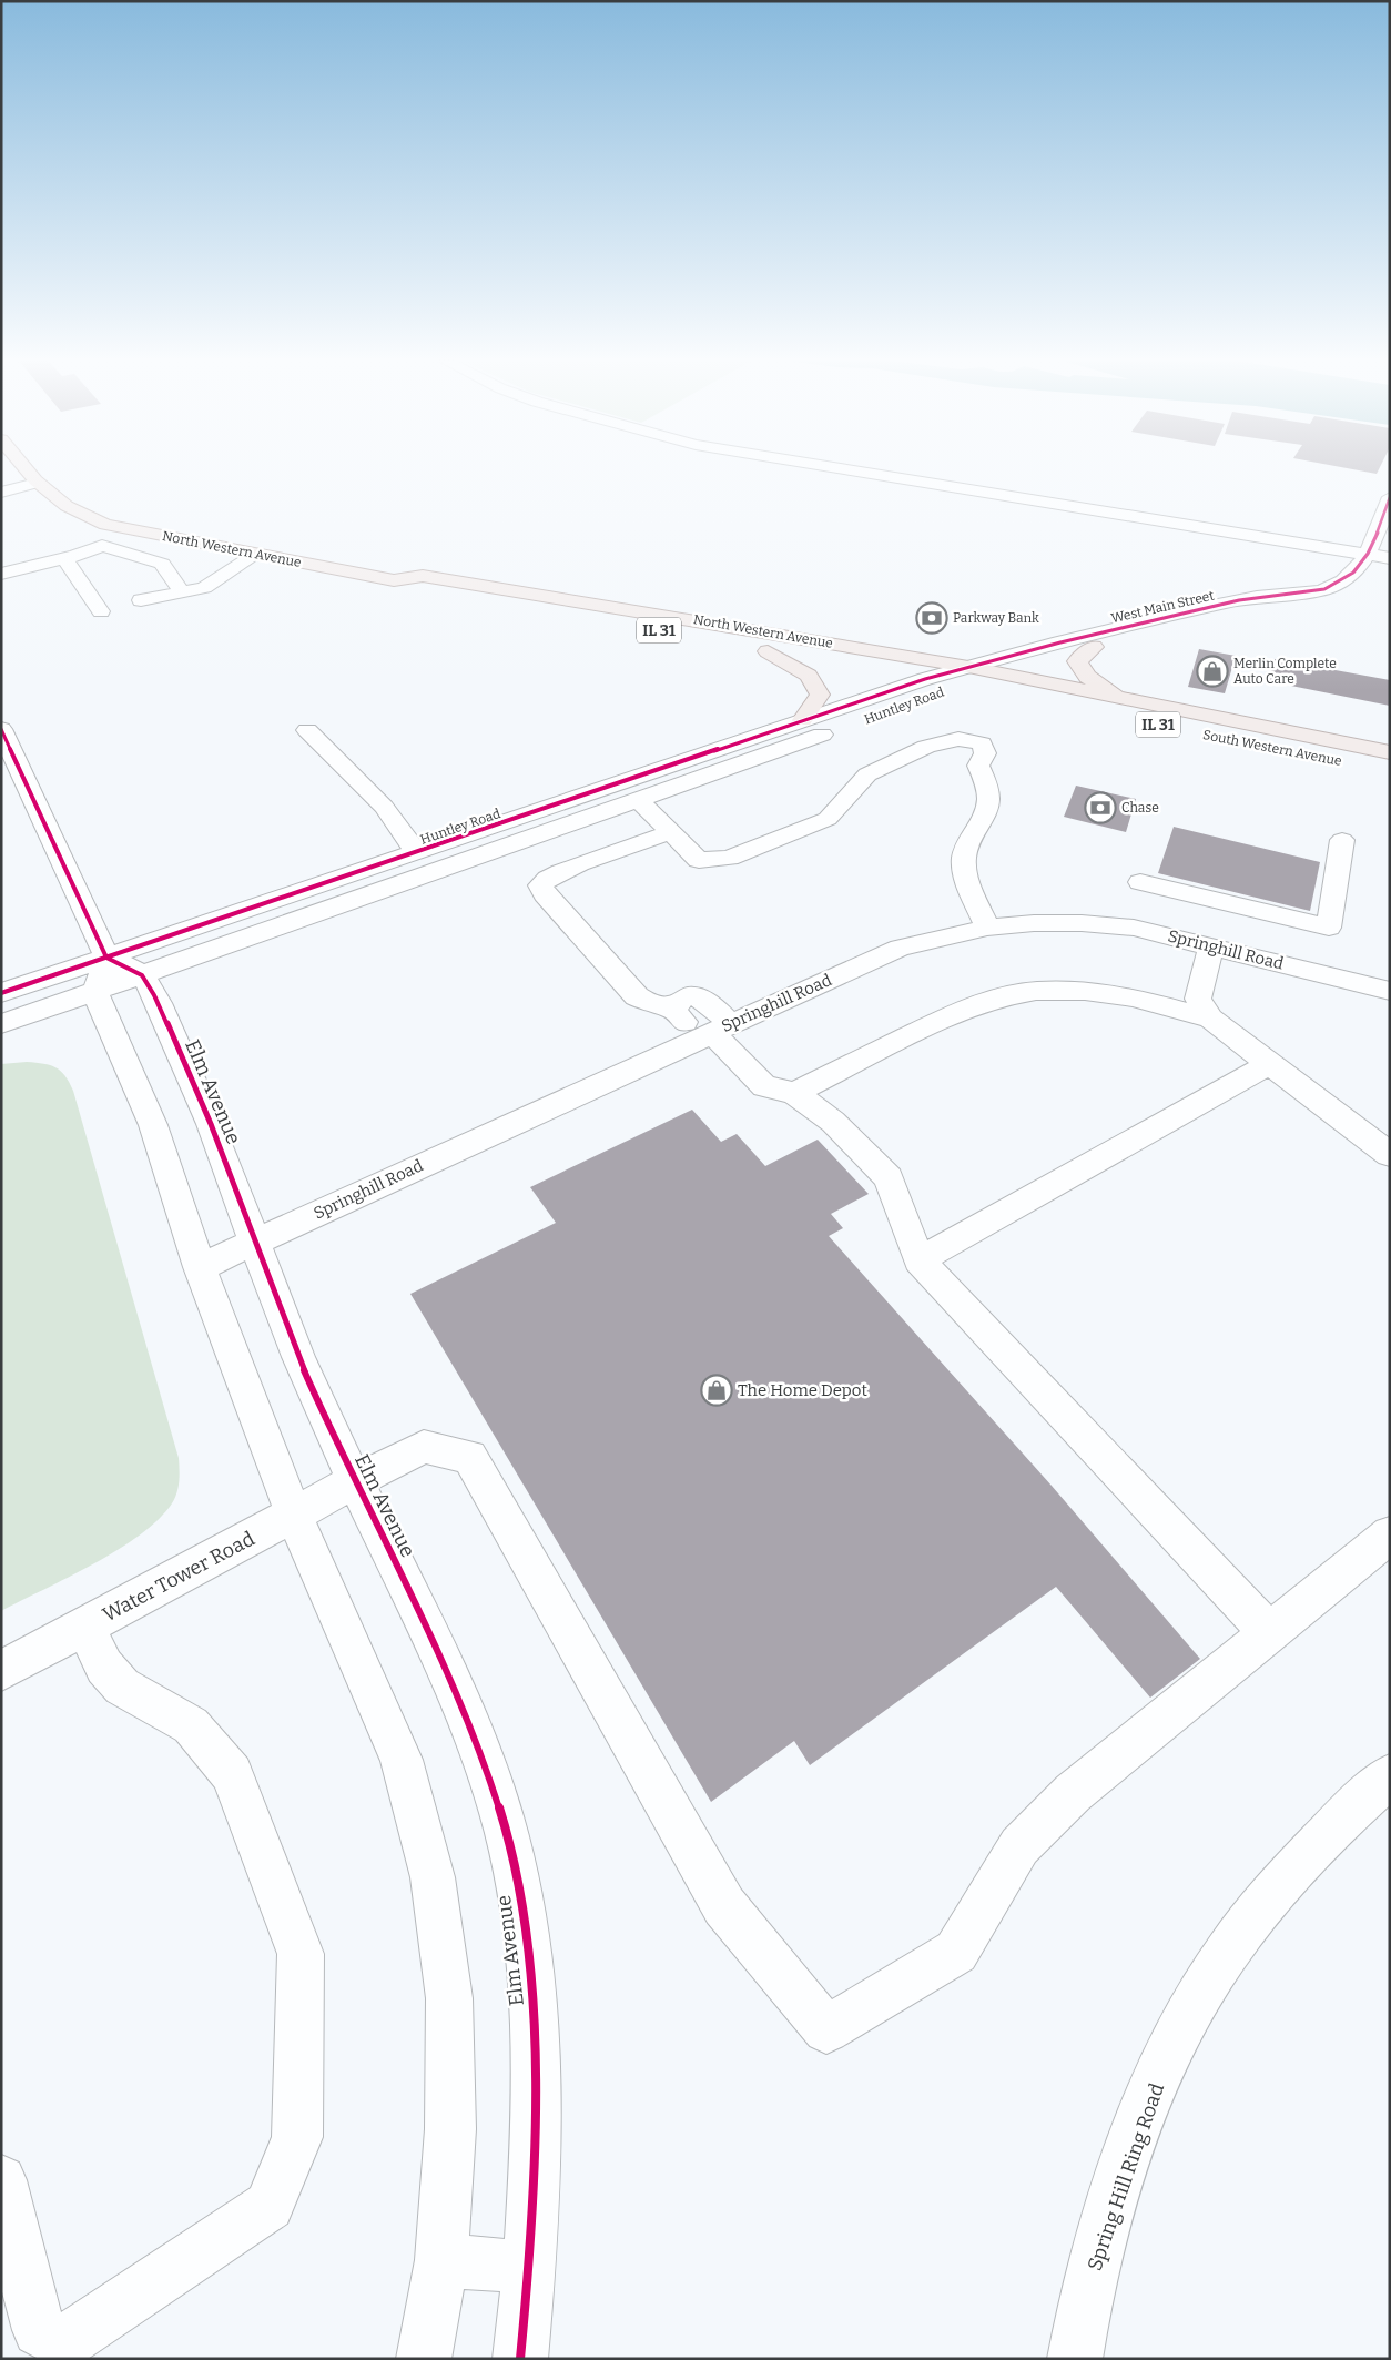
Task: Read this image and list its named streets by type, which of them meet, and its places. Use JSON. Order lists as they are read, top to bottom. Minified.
{"streets":{"main road":["North Western Avenue","IL 31","South Western Avenue"],"street":["West Main Street","Huntley Road","Springhill Road","Elm Avenue","Water Tower Road","Spring Hill Ring Road"]},"crossings":[["North Western Avenue","West Main Street"],["North Western Avenue","Huntley Road"],["North Western Avenue","South Western Avenue"],["West Main Street","Huntley Road"],["West Main Street","South Western Avenue"],["Huntley Road","South Western Avenue"],["Huntley Road","Elm Avenue"],["Springhill Road","Elm Avenue"],["Elm Avenue","Water Tower Road"]],"places":{"bank":["Parkway Bank","Chase"],"shop":["Merlin Complete Auto Care","The Home Depot"]}}
